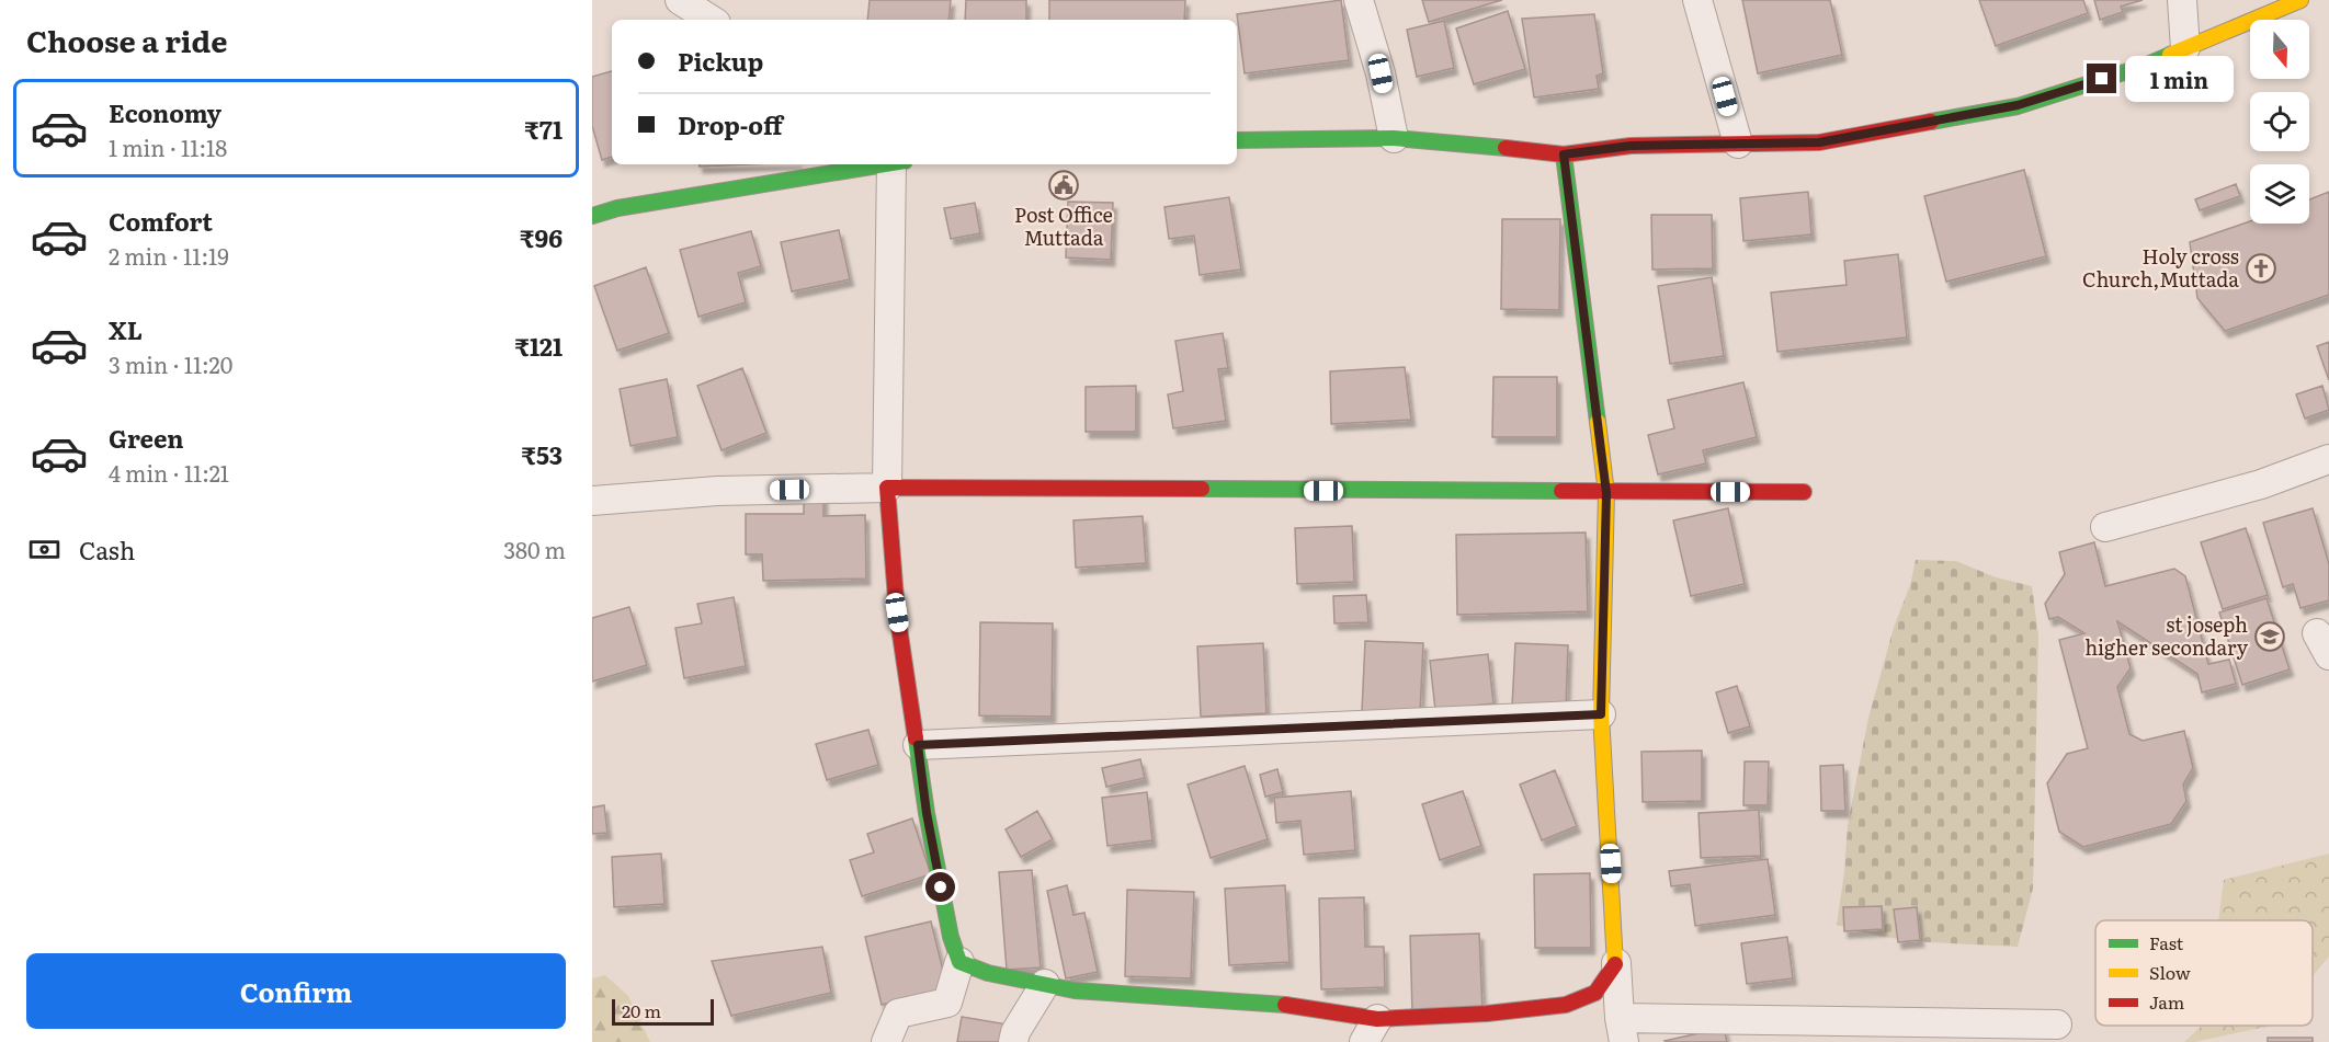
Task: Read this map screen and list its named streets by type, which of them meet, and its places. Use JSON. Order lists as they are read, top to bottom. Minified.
{"places":{"public building":["Post Office Muttada"],"church":["Holy cross Church,Muttada"],"school or university":["st joseph higher secondary"]},"legend":["Fast","Slow","Jam"],"scale_bar":"20 m","north":"bottom","page":{"heading":"Choose a ride","banner":["Pickup","Drop-off"],"bubble":"1 min","list":[{"name":"Economy","note":"1 min · 11:18","value":"₹71"},{"name":"Comfort","note":"2 min · 11:19","value":"₹96"},{"name":"XL","note":"3 min · 11:20","value":"₹121"},{"name":"Green","note":"4 min · 11:21","value":"₹53"}],"pay":["Cash","380 m"],"buttons":"Confirm","scale":"20 m"}}
